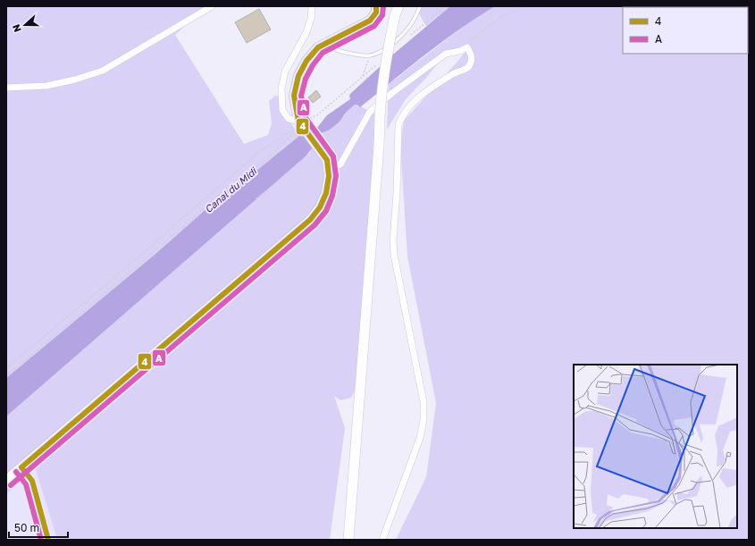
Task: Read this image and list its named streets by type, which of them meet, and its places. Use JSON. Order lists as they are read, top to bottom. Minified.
{"water":["Canal du Midi"],"lines":["transit line 4","transit line A"],"legend":["4","A"],"scale_bar":"50 m","north":"left"}
